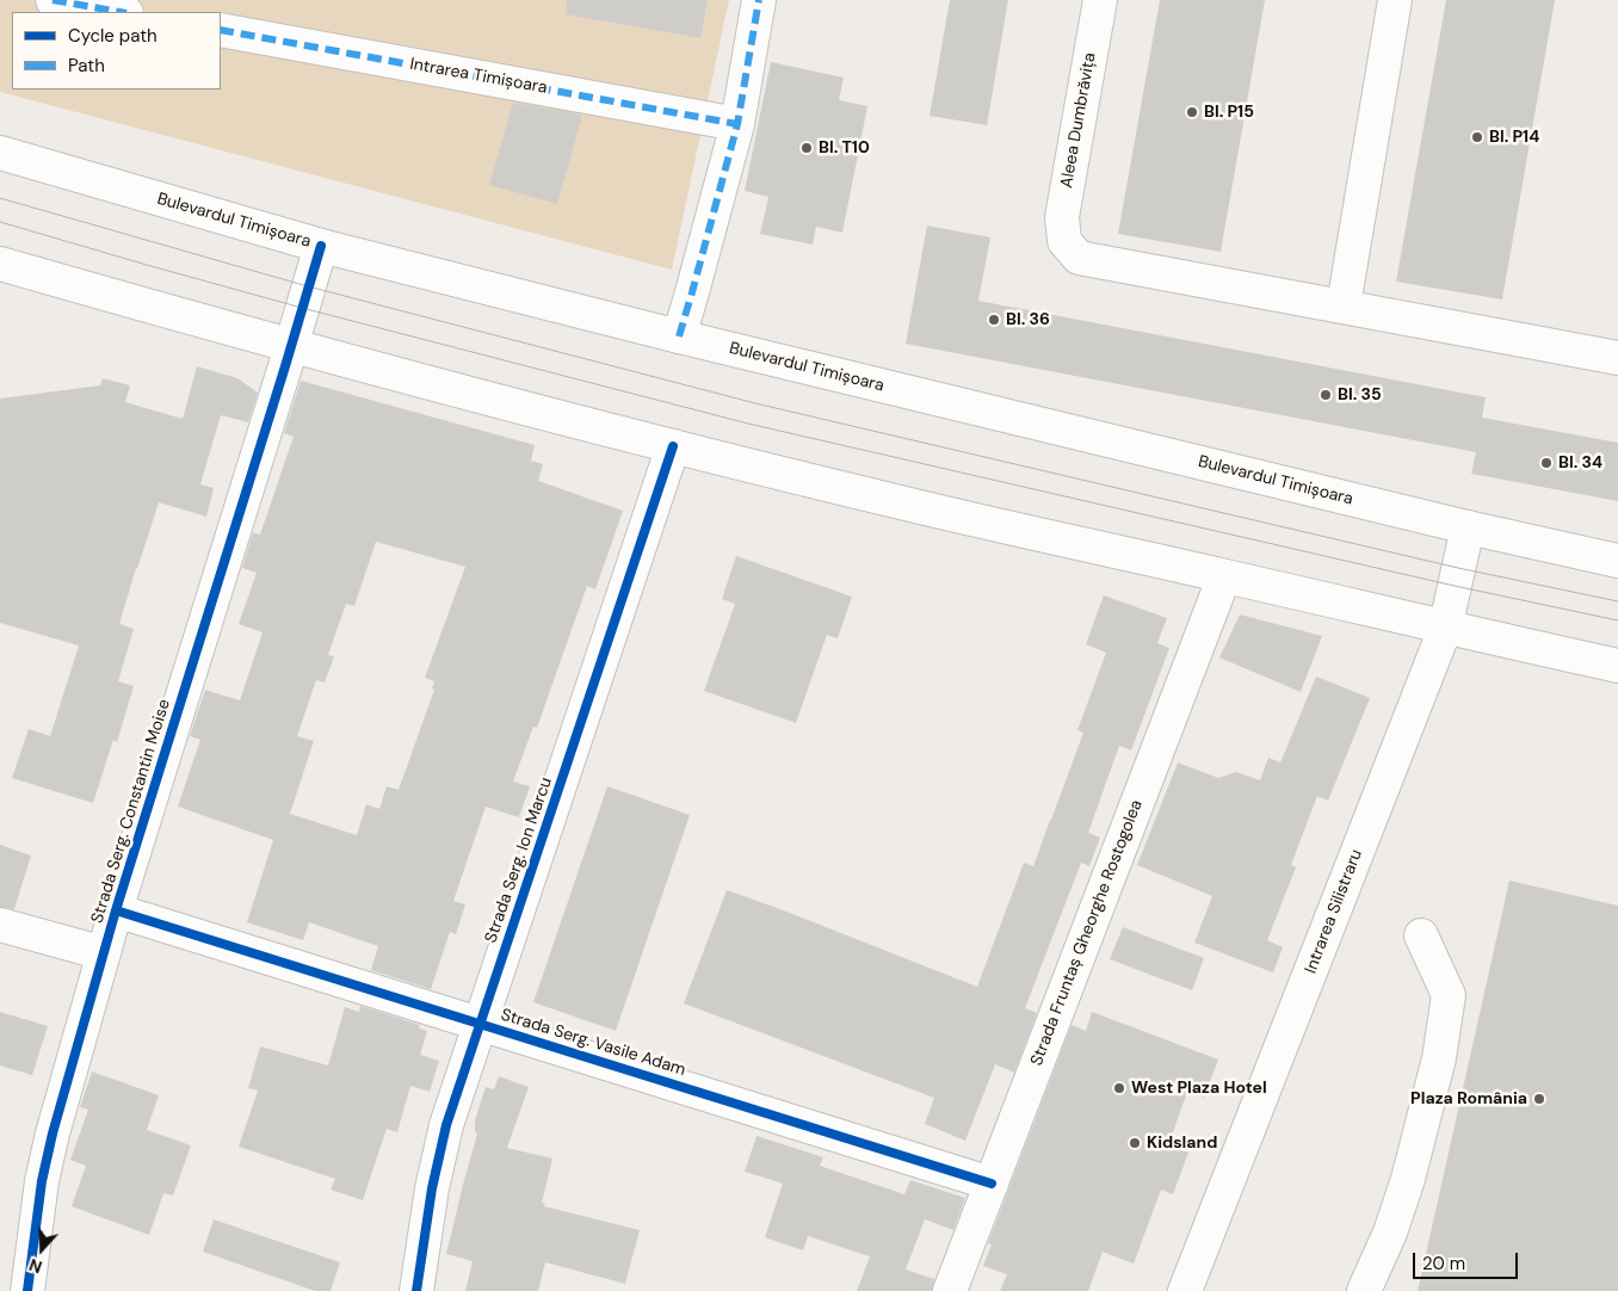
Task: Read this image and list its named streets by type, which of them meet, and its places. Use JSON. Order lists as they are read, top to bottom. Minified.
{"streets":{"street":["Intrarea Timișoara","Aleea Dumbrăvița","Bulevardul Timișoara","Strada Serg. Constantin Moise","Strada Serg. Ion Marcu","Intrarea Silistraru","Strada Fruntaș Gheorghe Rostogolea","Strada Serg. Vasile Adam"]},"crossings":[["Bulevardul Timișoara","Strada Serg. Constantin Moise"],["Bulevardul Timișoara","Intrarea Silistraru"],["Strada Serg. Constantin Moise","Strada Serg. Vasile Adam"],["Strada Serg. Ion Marcu","Strada Serg. Vasile Adam"],["Strada Fruntaș Gheorghe Rostogolea","Strada Serg. Vasile Adam"]],"places":["Bl. P15","Bl. P14","Bl. T10","Bl. 36","Bl. 35","Bl. 34","West Plaza Hotel","Plaza România","Kidsland"],"legend":["Cycle path","Path"],"scale_bar":"20 m","north":"bottom"}
